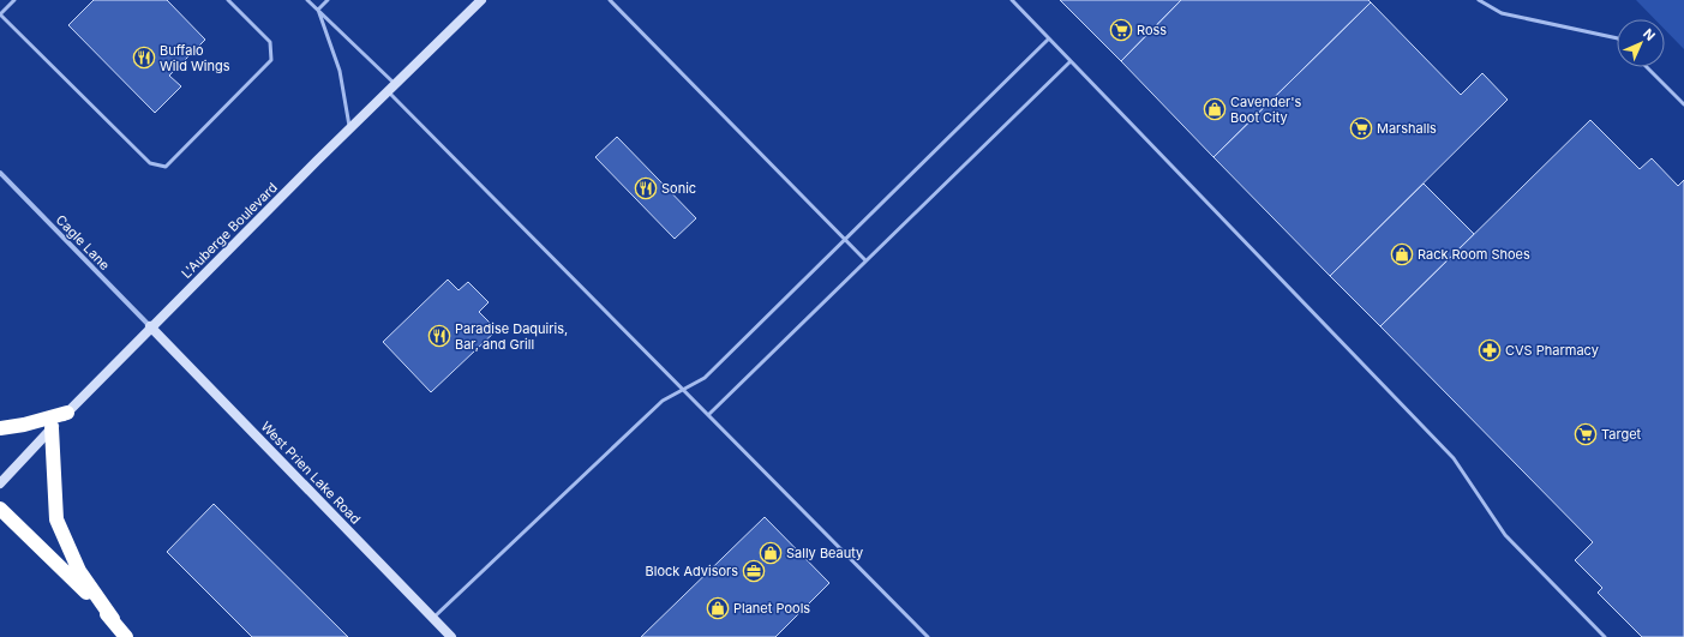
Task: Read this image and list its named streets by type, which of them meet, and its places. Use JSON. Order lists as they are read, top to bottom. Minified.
{"streets":{"street":["L'Auberge Boulevard","Cagle Lane","West Prien Lake Road"]},"crossings":[["L'Auberge Boulevard","Cagle Lane"],["L'Auberge Boulevard","West Prien Lake Road"],["Cagle Lane","West Prien Lake Road"]],"places":{"supermarket":["Ross","Marshalls","Target"],"restaurant":["Buffalo Wild Wings","Sonic","Paradise Daquiris, Bar, and Grill"],"shop":["Cavender's Boot City","Rack Room Shoes","Sally Beauty","Planet Pools"],"pharmacy":["CVS Pharmacy"],"office":["Block Advisors"]},"north":"top right"}
